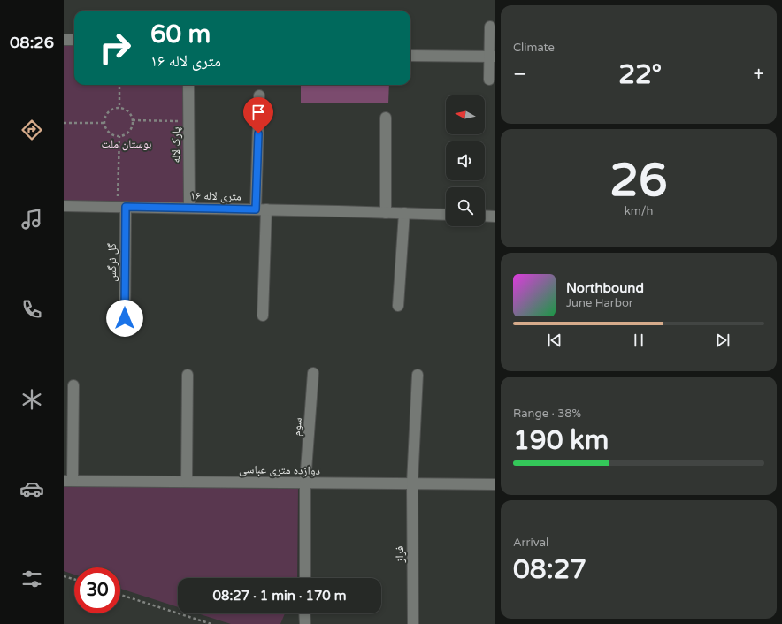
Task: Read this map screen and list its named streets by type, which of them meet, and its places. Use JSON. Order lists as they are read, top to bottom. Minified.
{"streets":{"street":["پارک لاله","۱۶ متری لاله","گل نرگس","سوم","دوازده متری عباسی","فراز"]},"crossings":[["پارک لاله","۱۶ متری لاله"],["۱۶ متری لاله","گل نرگس"],["سوم","دوازده متری عباسی"],["دوازده متری عباسی","فراز"]],"parks":["بوستان ملت"],"north":"left","page":{"tabs":"08:26","tile":["Climate",["26","km/h"],["Range · 38%","190 km"],["Arrival","08:27"]],"turn":["60 m","۱۶ متری لاله"],"heat":["−","22°","+"],"song":["Northbound","June Harbor"],"limit":"30","trip":"08:27 · 1 min · 170 m"}}
